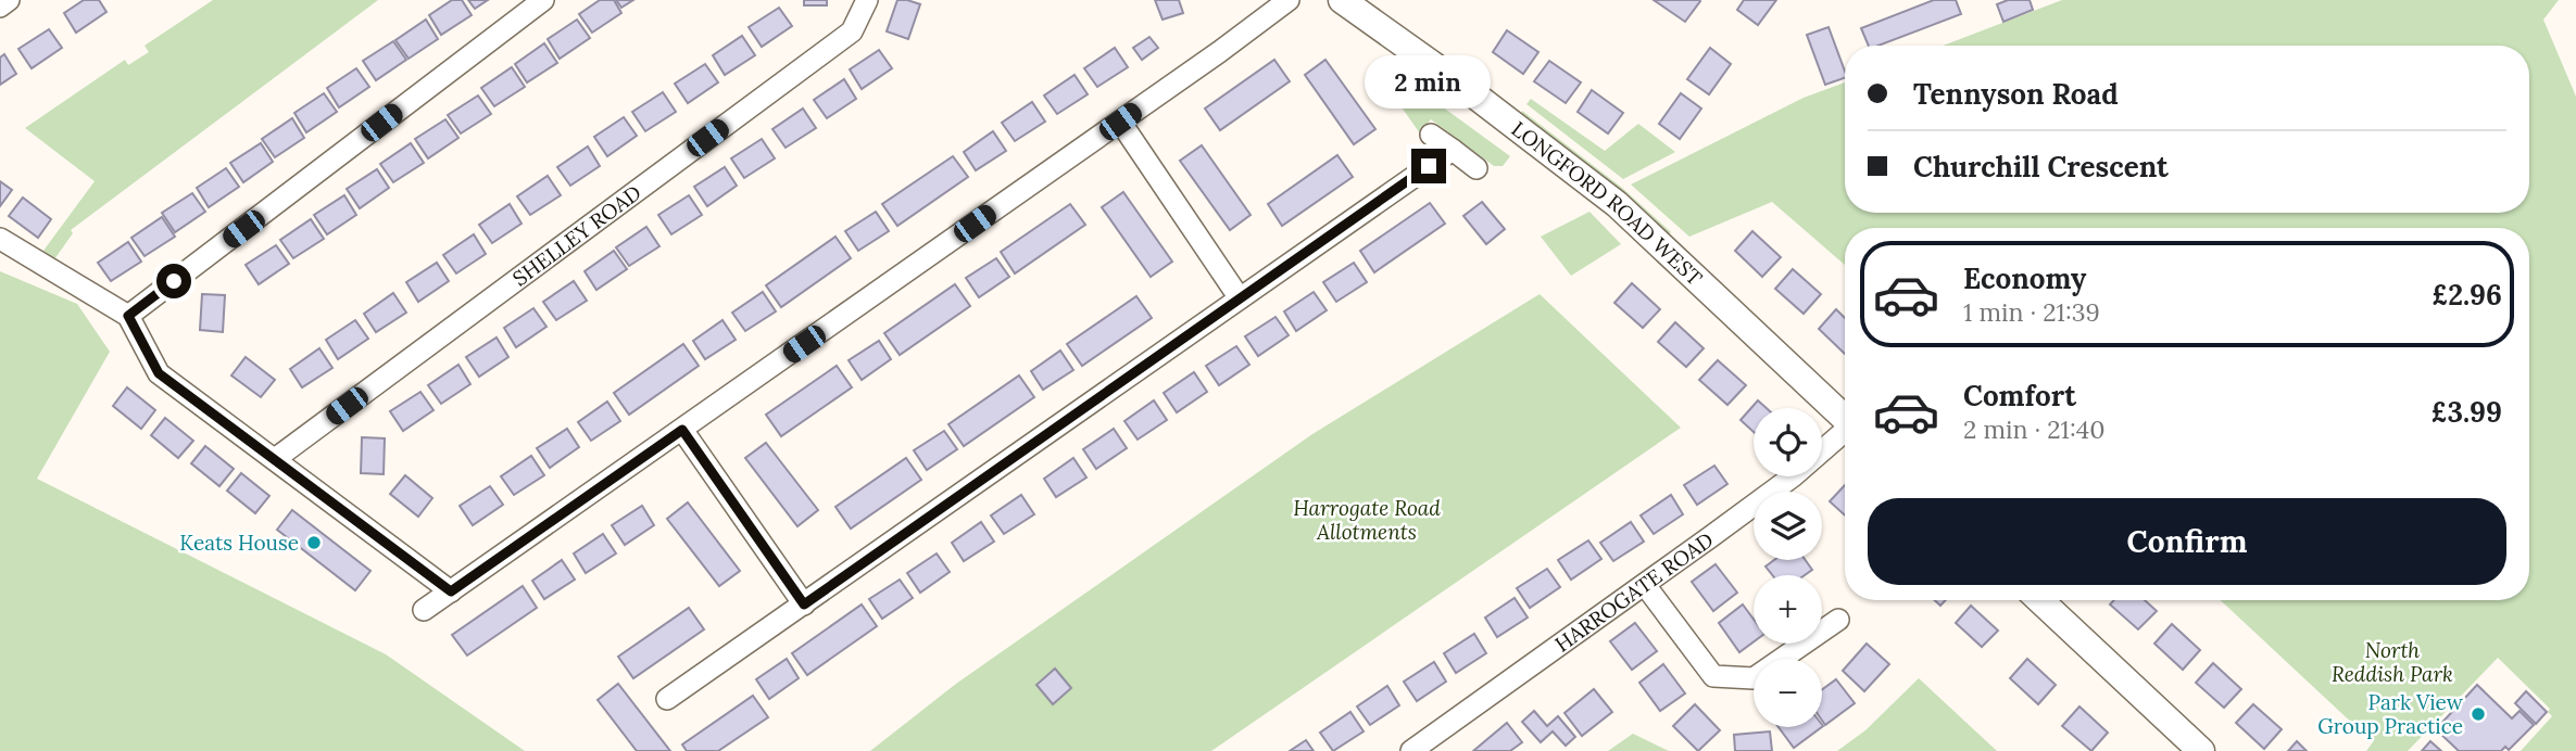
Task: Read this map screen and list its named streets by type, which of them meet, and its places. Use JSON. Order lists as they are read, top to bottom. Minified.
{"streets":{"street":["LONGFORD ROAD WEST","SHELLEY ROAD","HARROGATE ROAD"]},"parks":["Harrogate Road Allotments","North Reddish Park"],"places":["Keats House","Park View Group Practice"],"page":{"banner":["Tennyson Road","Churchill Crescent"],"bubble":"2 min","list":[{"name":"Economy","note":"1 min · 21:39","value":"£2.96"},{"name":"Comfort","note":"2 min · 21:40","value":"£3.99"}],"map_buttons":["+","−"],"buttons":"Confirm"}}
